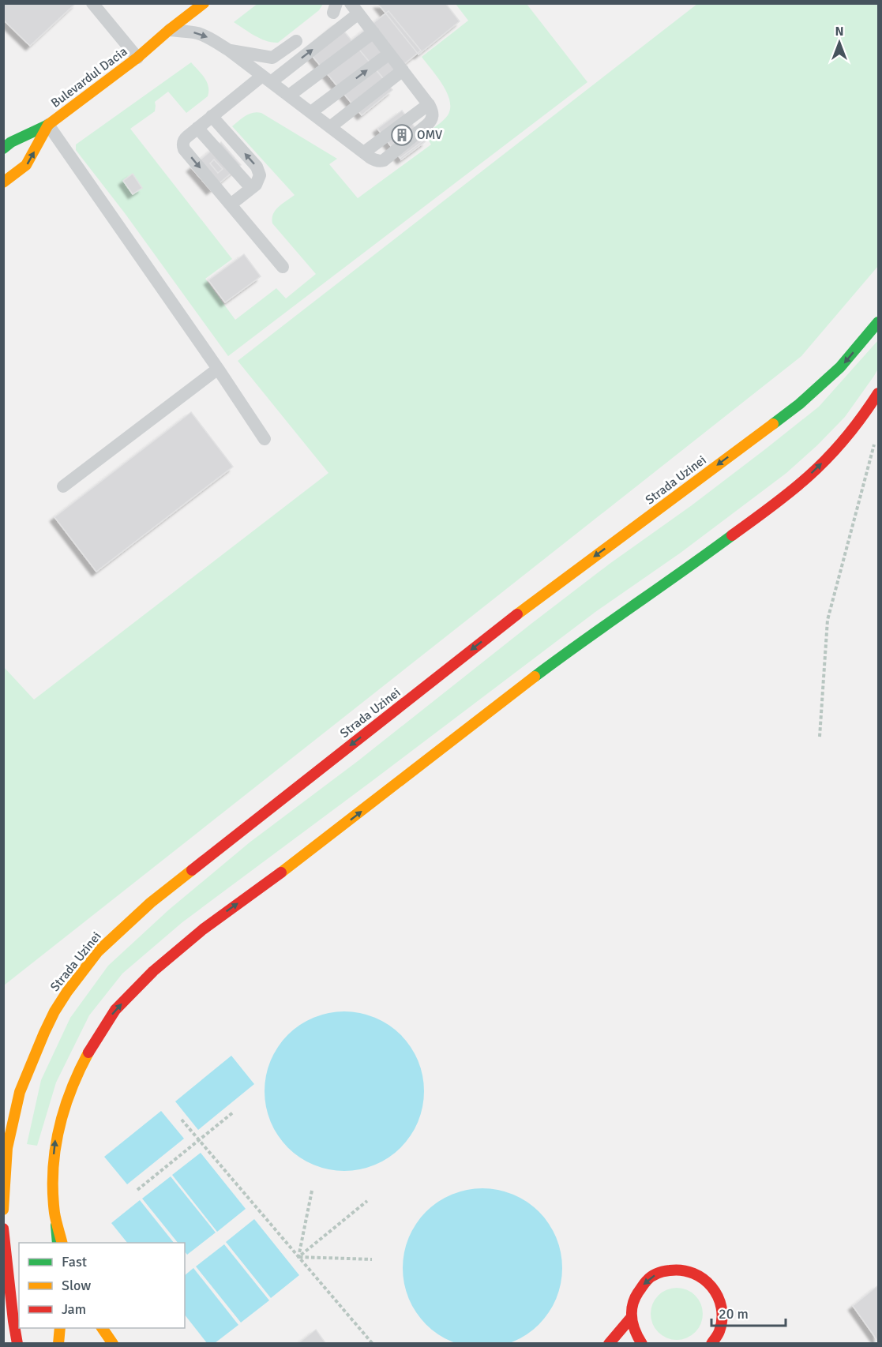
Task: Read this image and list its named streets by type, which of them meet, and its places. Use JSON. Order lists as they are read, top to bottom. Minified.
{"streets":{"main road":["Bulevardul Dacia","Strada Uzinei"]},"places":{"building":["OMV"]},"legend":["Fast","Slow","Jam"],"scale_bar":"20 m","north":"top"}
